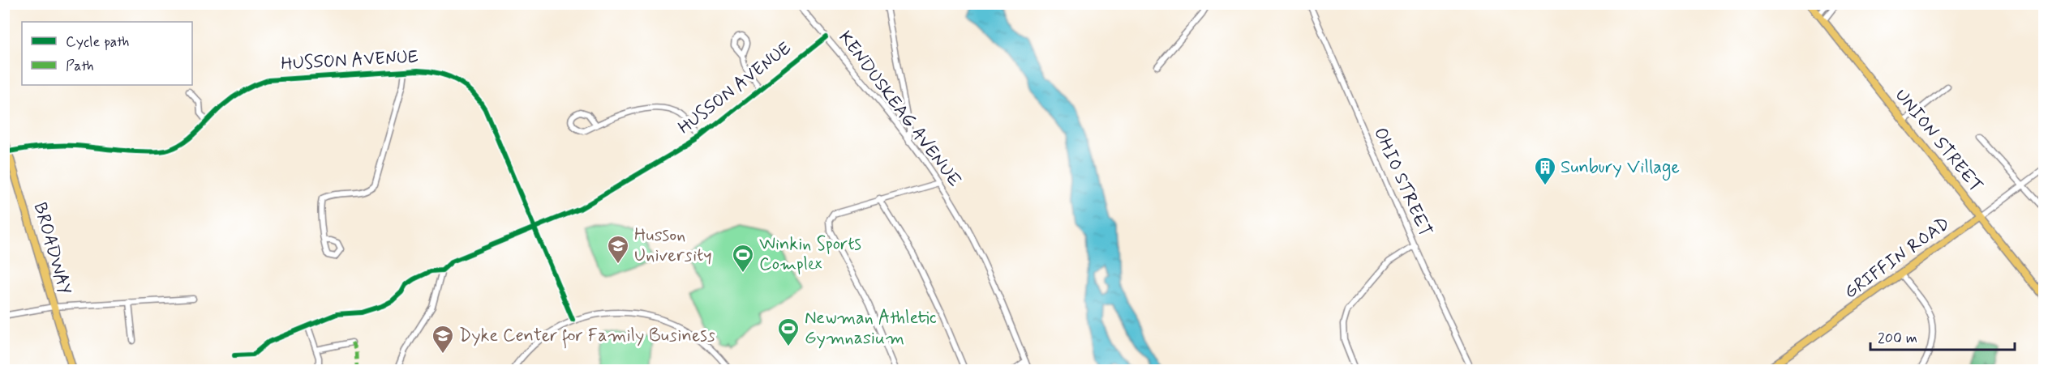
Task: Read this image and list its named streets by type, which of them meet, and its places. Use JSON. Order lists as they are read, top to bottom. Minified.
{"streets":{"main road":["UNION STREET","BROADWAY","GRIFFIN ROAD"],"street":["HUSSON AVENUE","KENDUSKEAG AVENUE","OHIO STREET"]},"crossings":[["HUSSON AVENUE","KENDUSKEAG AVENUE"],["HUSSON AVENUE","BROADWAY"],["UNION STREET","GRIFFIN ROAD"]],"places":{"building":["Sunbury Village"],"school or university":["Husson University","Dyke Center for Family Business"],"sports":["Winkin Sports Complex","Newman Athletic Gymnasium"]},"legend":["Cycle path","Path"],"scale_bar":"200 m"}
